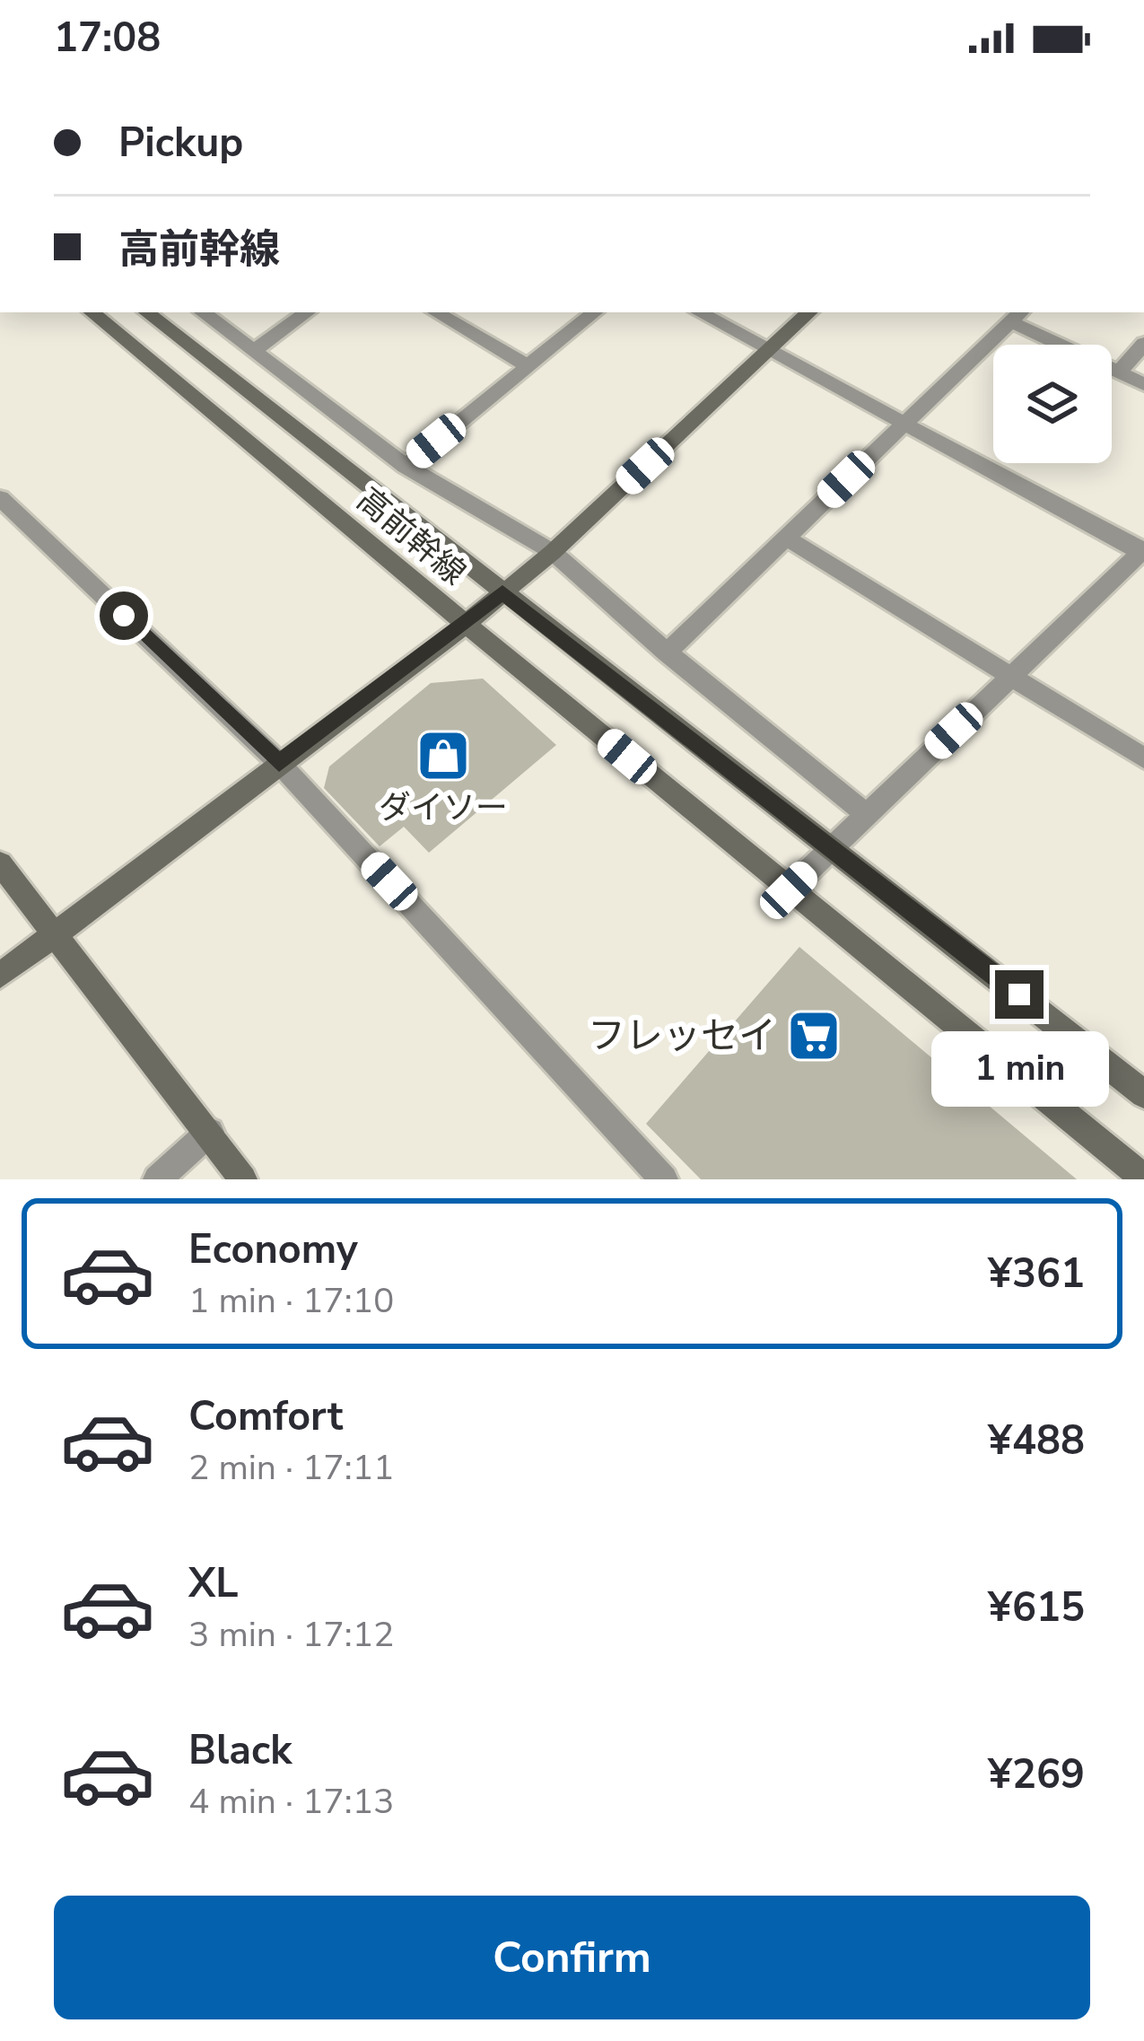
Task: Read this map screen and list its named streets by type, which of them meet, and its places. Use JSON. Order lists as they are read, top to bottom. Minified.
{"streets":{"street":["高前幹線"]},"places":{"shop":["ダイソー"],"supermarket":["フレッセイ"]},"page":{"status":"17:08","banner":["Pickup","高前幹線"],"bubble":"1 min","list":[{"name":"Economy","note":"1 min · 17:10","value":"¥361"},{"name":"Comfort","note":"2 min · 17:11","value":"¥488"},{"name":"XL","note":"3 min · 17:12","value":"¥615"},{"name":"Black","note":"4 min · 17:13","value":"¥269"}],"buttons":"Confirm"}}
